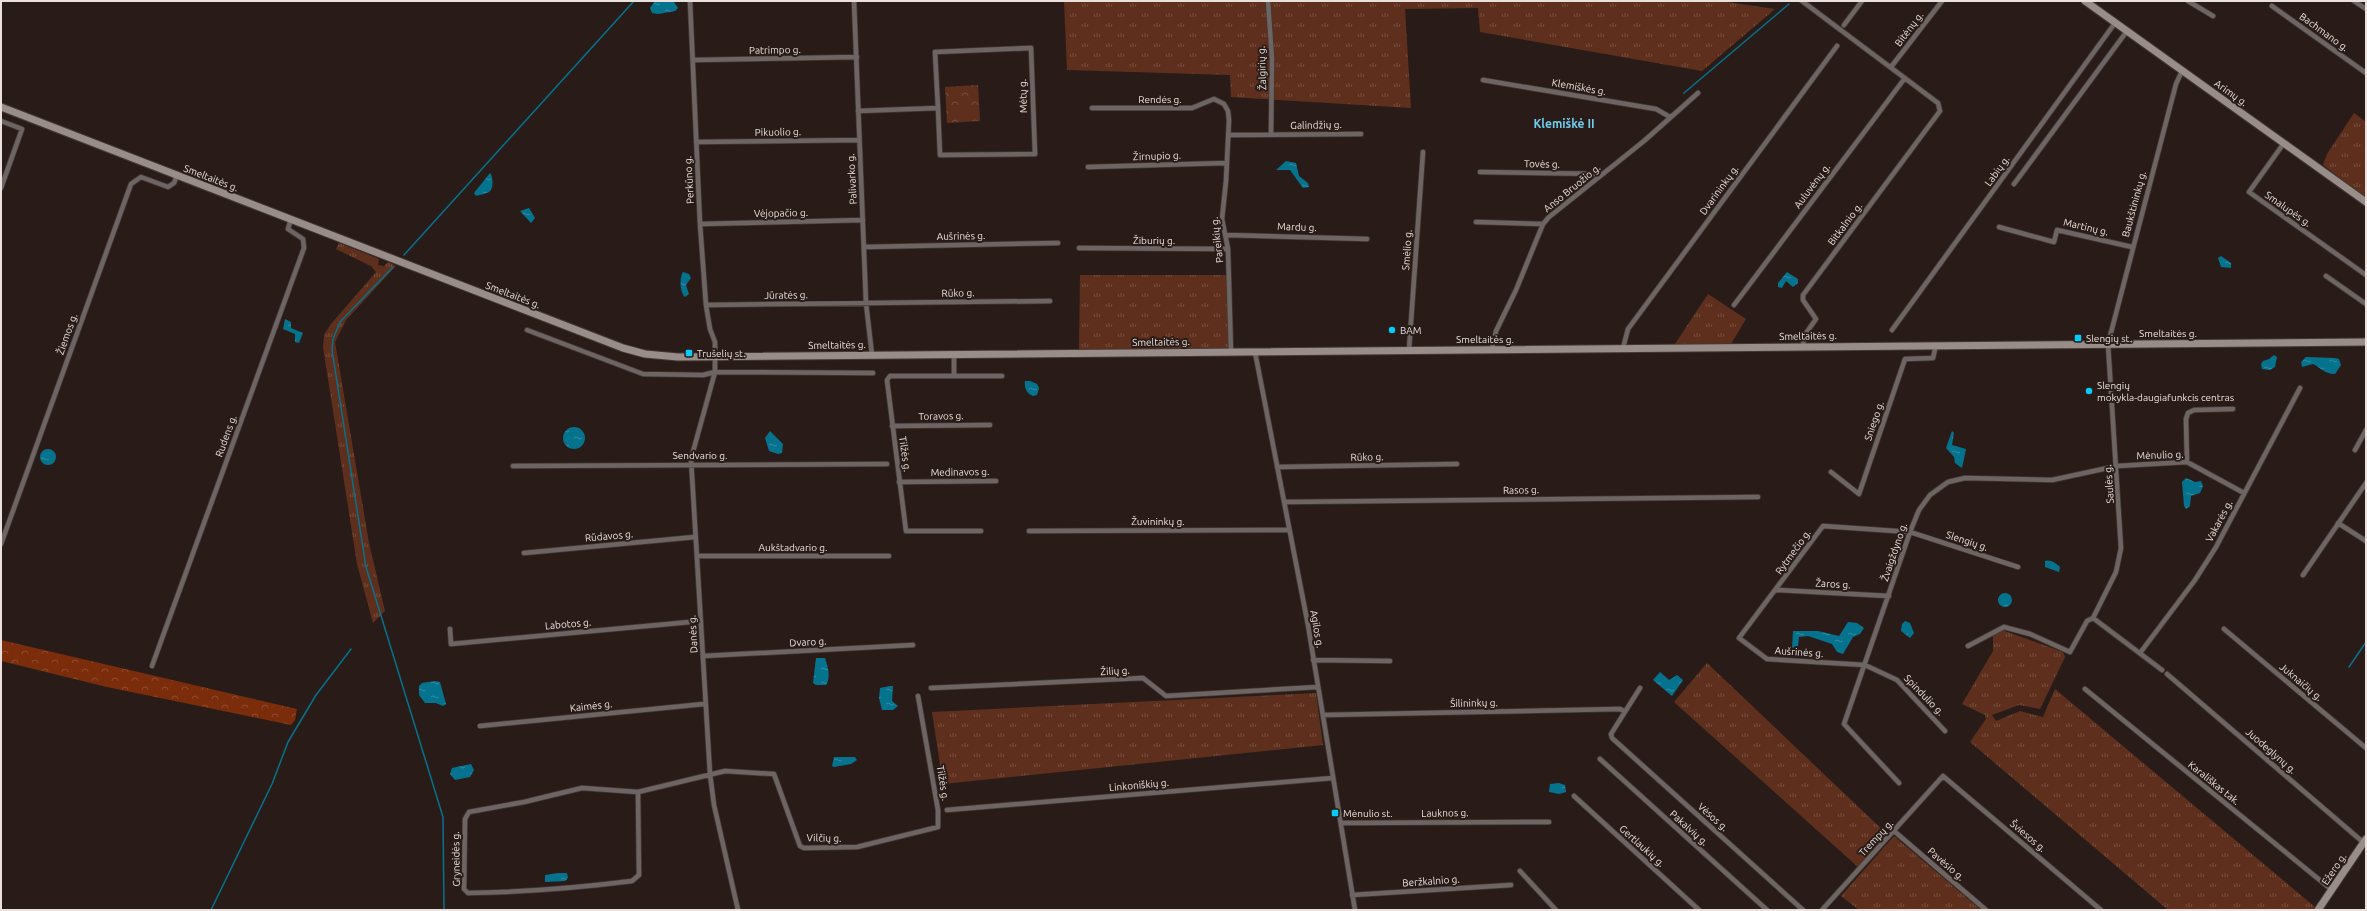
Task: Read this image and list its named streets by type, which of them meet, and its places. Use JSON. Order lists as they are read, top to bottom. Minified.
{"streets":{"main road":["Arimų g.","Smeltaitės g.","Ežero g."],"street":["Bitėnų g.","Bachmano g.","Patrimpo g.","Žalgirių g.","Klemiškės g.","Mėtų g.","Rendės g.","Galindžių g.","Pikuolio g.","Žirnupio g.","Tovės g.","Labių g.","Palivarko g.","Perkūno g.","Auluvėnų g.","Anso Bruožio g.","Dvarininkų g.","Baukštininkų g.","Smalupės g.","Vėjopačio g.","Bitkalnio g.","Mardu g.","Martinų g.","Aušrinės g.","Žiburių g.","Pareikių g.","Smėlio g.","Rūko g.","Jūratės g.","Žiemos g.","Toravos g.","Sniego g.","Rudens g.","Tilžės g.","Sendvario g.","Mėnulio g.","Medinavos g.","Saulės g.","Rasos g.","Žuvininkų g.","Vakarės g.","Rūdavos g.","Slengių g.","Aukštadvario g.","Rytmečio g.","Žvaigždyno g.","Žaros g.","Labotos g.","Agilos g.","Danės g.","Dvaro g.","Žilių g.","Juknaičių g.","Spindulio g.","Šilininkų g.","Kaimės g.","Juodeglynų g.","Karališkas tak.","Linkoniškių g.","Lauknos g.","Vėsos g.","Pakalvių g.","Šviesos g.","Vilčių g.","Trempų g.","Gertlaukių g.","Gryneidės g.","Pavėsio g.","Beržkalnio g."]},"crossings":[["Patrimpo g.","Palivarko g."],["Patrimpo g.","Perkūno g."],["Žalgirių g.","Galindžių g."],["Klemiškės g.","Anso Bruožio g."],["Arimų g.","Labių g."],["Arimų g.","Baukštininkų g."],["Arimų g.","Smalupės g."],["Rendės g.","Pareikių g."],["Galindžių g.","Pareikių g."],["Pikuolio g.","Palivarko g."],["Pikuolio g.","Perkūno g."],["Žirnupio g.","Pareikių g."],["Tovės g.","Anso Bruožio g."],["Smeltaitės g.","Palivarko g."],["Smeltaitės g.","Perkūno g."],["Smeltaitės g.","Anso Bruožio g."],["Smeltaitės g.","Dvarininkų g."],["Smeltaitės g.","Baukštininkų g."],["Smeltaitės g.","Bitkalnio g."],["Smeltaitės g.","Pareikių g."],["Smeltaitės g.","Smėlio g."],["Smeltaitės g.","Žiemos g."],["Smeltaitės g.","Sniego g."],["Smeltaitės g.","Rudens g."],["Smeltaitės g.","Saulės g."],["Smeltaitės g.","Agilos g."],["Smeltaitės g.","Danės g."],["Palivarko g.","Vėjopačio g."],["Palivarko g.","Aušrinės g."],["Palivarko g.","Rūko g."],["Palivarko g.","Jūratės g."],["Perkūno g.","Vėjopačio g."],["Perkūno g.","Jūratės g."],["Perkūno g.","Danės g."],["Auluvėnų g.","Bitkalnio g."],["Baukštininkų g.","Martinų g."],["Baukštininkų g.","Saulės g."],["Mardu g.","Pareikių g."],["Aušrinės g.","Rytmečio g."],["Aušrinės g.","Žvaigždyno g."],["Aušrinės g.","Spindulio g."],["Žiburių g.","Pareikių g."],["Rūko g.","Jūratės g."],["Rūko g.","Agilos g."],["Toravos g.","Tilžės g."],["Tilžės g.","Medinavos g."],["Tilžės g.","Vilčių g."],["Sendvario g.","Danės g."],["Mėnulio g.","Saulės g."],["Mėnulio g.","Vakarės g."],["Mėnulio g.","Žvaigždyno g."],["Saulės g.","Žvaigždyno g."],["Rasos g.","Agilos g."],["Žuvininkų g.","Agilos g."],["Rūdavos g.","Danės g."],["Slengių g.","Rytmečio g."],["Slengių g.","Žvaigždyno g."],["Aukštadvario g.","Danės g."],["Rytmečio g.","Žvaigždyno g."],["Rytmečio g.","Žaros g."],["Žvaigždyno g.","Žaros g."],["Žvaigždyno g.","Spindulio g."],["Labotos g.","Danės g."],["Agilos g.","Žilių g."],["Agilos g.","Šilininkų g."],["Agilos g.","Linkoniškių g."],["Agilos g.","Lauknos g."],["Agilos g.","Beržkalnio g."],["Danės g.","Dvaro g."],["Danės g.","Kaimės g."],["Danės g.","Vilčių g."],["Danės g.","Gryneidės g."],["Šilininkų g.","Vėsos g."],["Juodeglynų g.","Ežero g."],["Karališkas tak.","Ežero g."],["Šviesos g.","Trempų g."],["Vilčių g.","Gryneidės g."],["Trempų g.","Pavėsio g."]],"districts":["Klemiškė II"],"places":{"other":["BAM","Slengių mokykla-daugiafunkcis centras"],"transit":["Slengių st.","Trušelių st.","Mėnulio st."]}}
